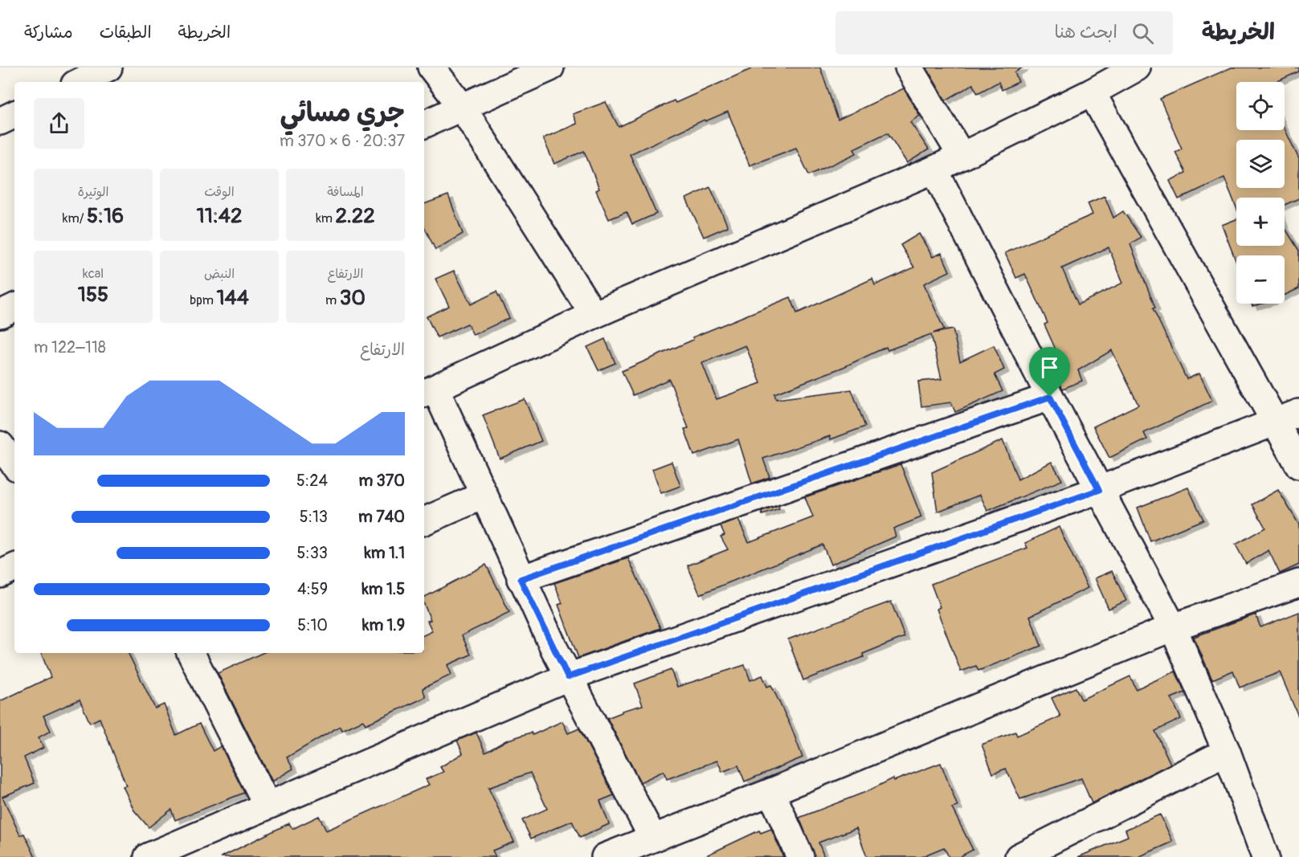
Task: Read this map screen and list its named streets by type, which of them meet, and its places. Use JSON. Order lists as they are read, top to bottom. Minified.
{"page":{"header":"الخريطة","search":"ابحث هنا","nav":["الخريطة","الطبقات","مشاركة"],"map_buttons":["+","−"],"heading":["جري مسائي","20:37 · 6 × 370 m"],"stats":[["المسافة","2.22 km"],["الوقت","11:42"],["الوتيرة","5:16 /km"],["الارتفاع","30 m"],["النبض","144 bpm"],["kcal","155"]],"chart":["الارتفاع","118–122 m"],"list":[{"name":"370 m","note":"5:24"},{"name":"740 m","note":"5:13"},{"name":"1.1 km","note":"5:33"},{"name":"1.5 km","note":"4:59"},{"name":"1.9 km","note":"5:10"}]}}
